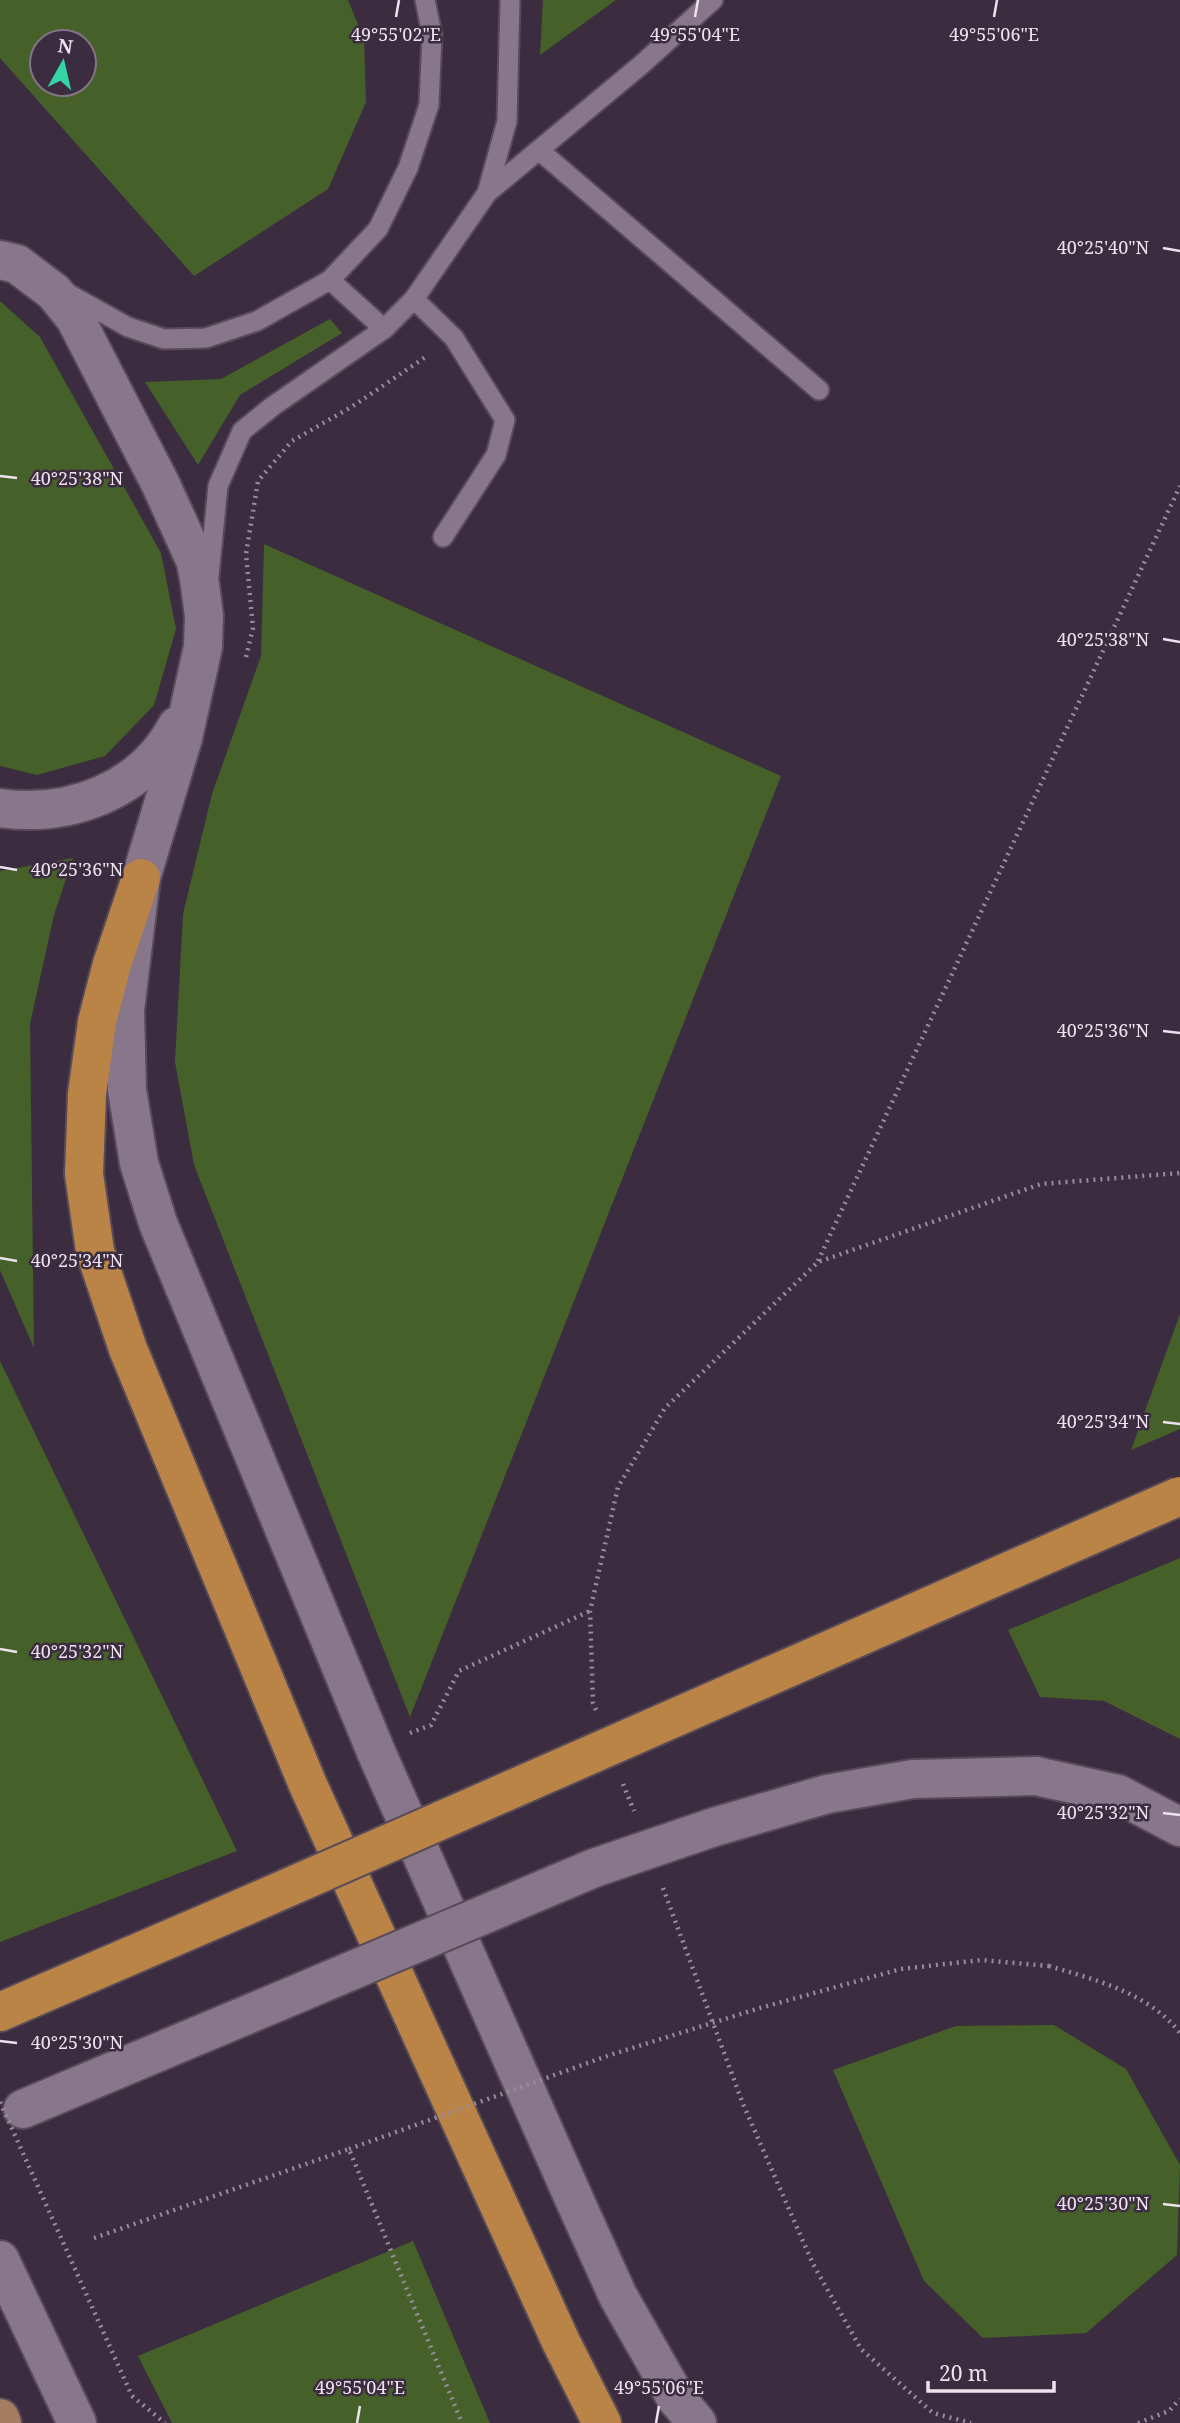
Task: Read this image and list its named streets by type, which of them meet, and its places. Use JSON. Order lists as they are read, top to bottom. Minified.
{"scale_bar":"20 m","north":"top","coordinates":["49°55'02\"E","49°55'04\"E","49°55'06\"E","40°25'40\"N","40°25'38\"N","40°25'36\"N","40°25'34\"N","40°25'32\"N","40°25'30\"N"]}
